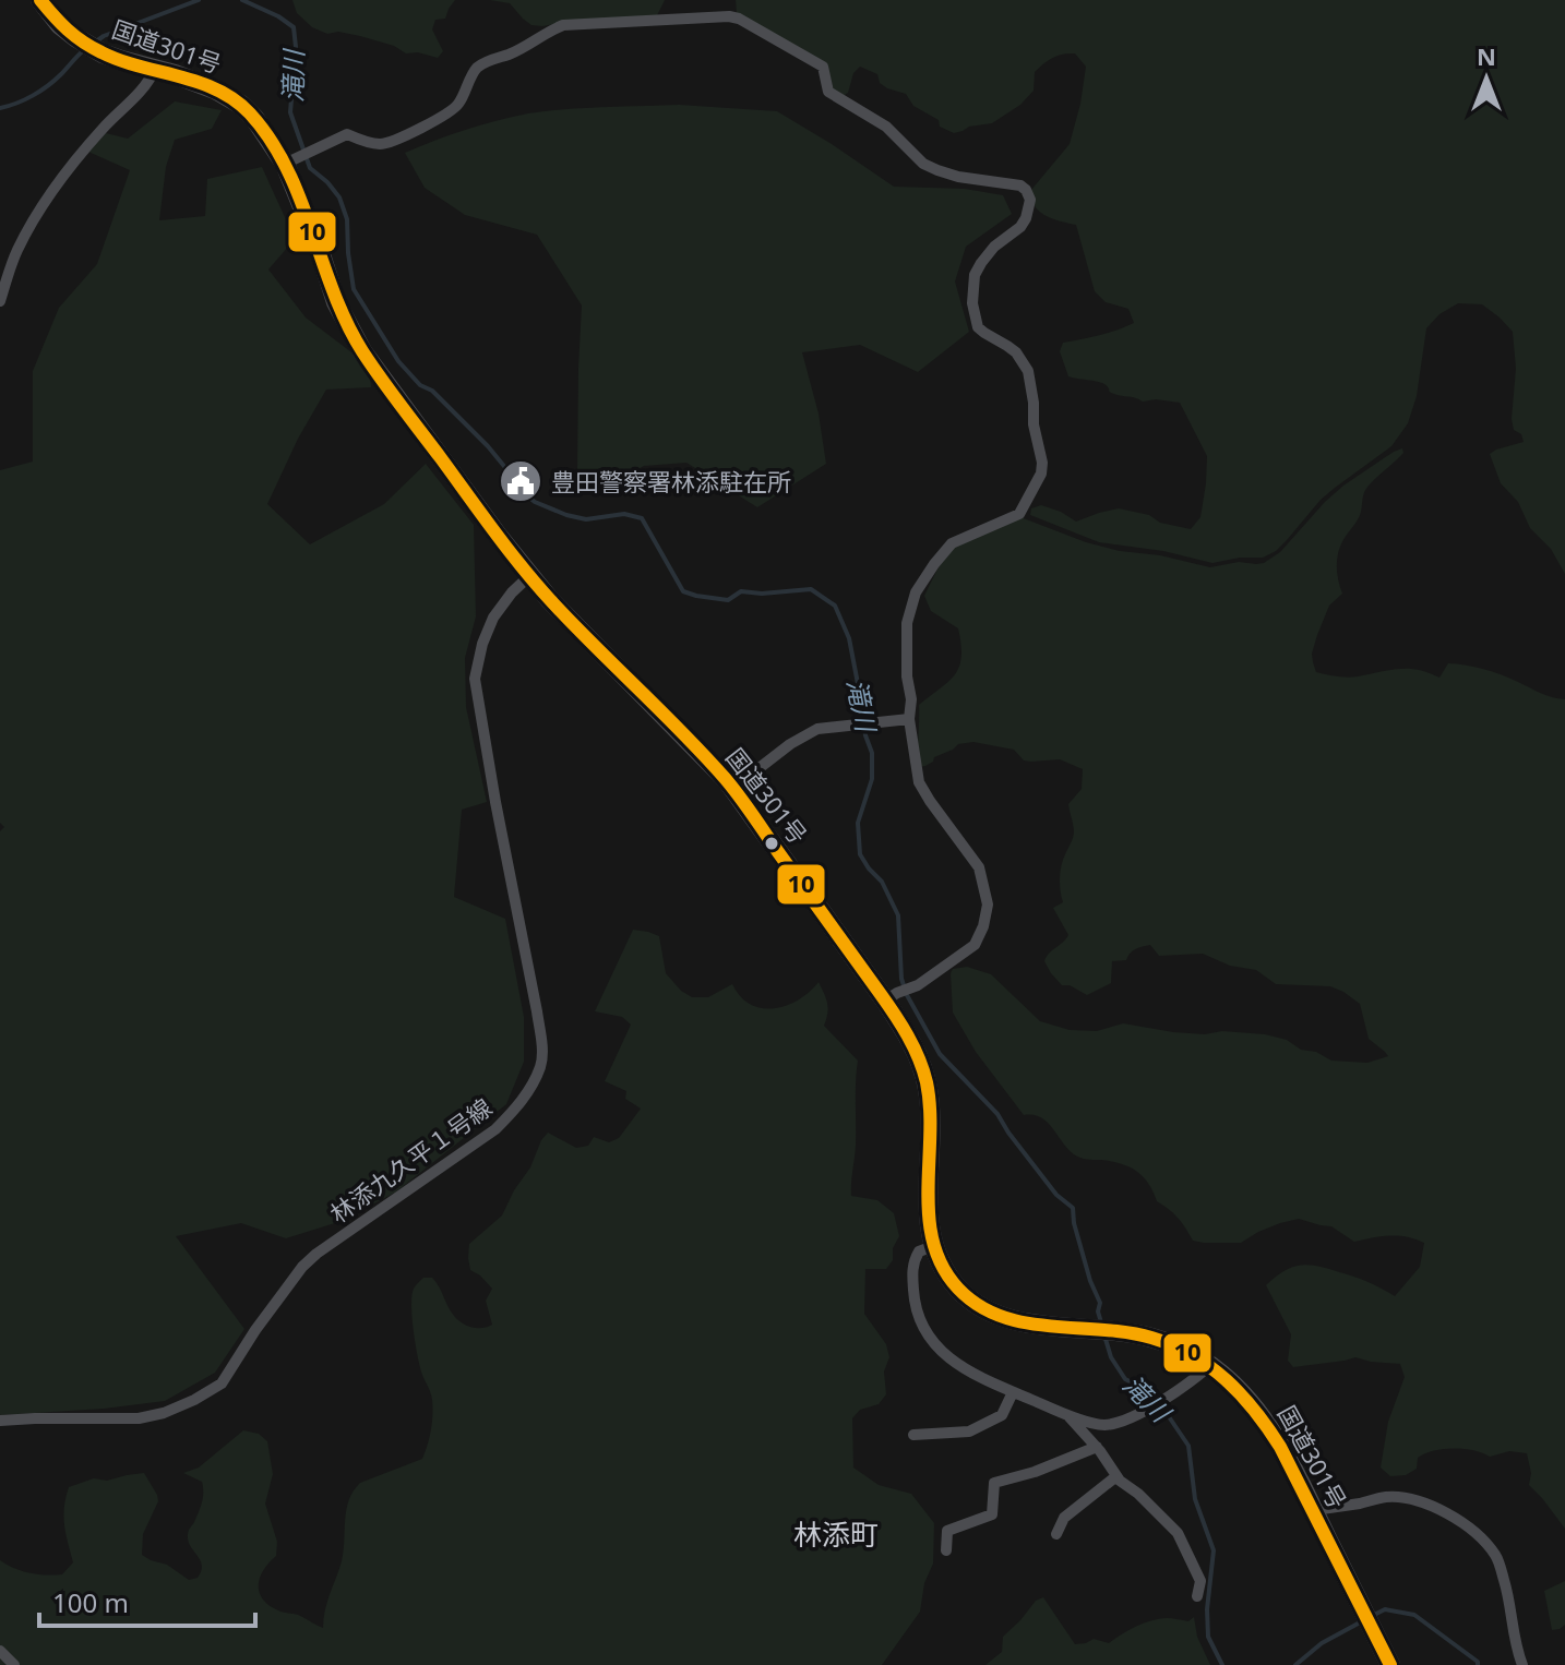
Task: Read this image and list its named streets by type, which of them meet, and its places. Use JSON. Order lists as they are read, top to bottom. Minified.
{"streets":{"highway":["国道301号"],"street":["林添九久平１号線"]},"crossings":[["国道301号","林添九久平１号線"]],"districts":["林添町"],"water":["滝川"],"places":{"public building":["豊田警察署林添駐在所"]},"lines":["transit line 10"],"scale_bar":"100 m","north":"top"}
